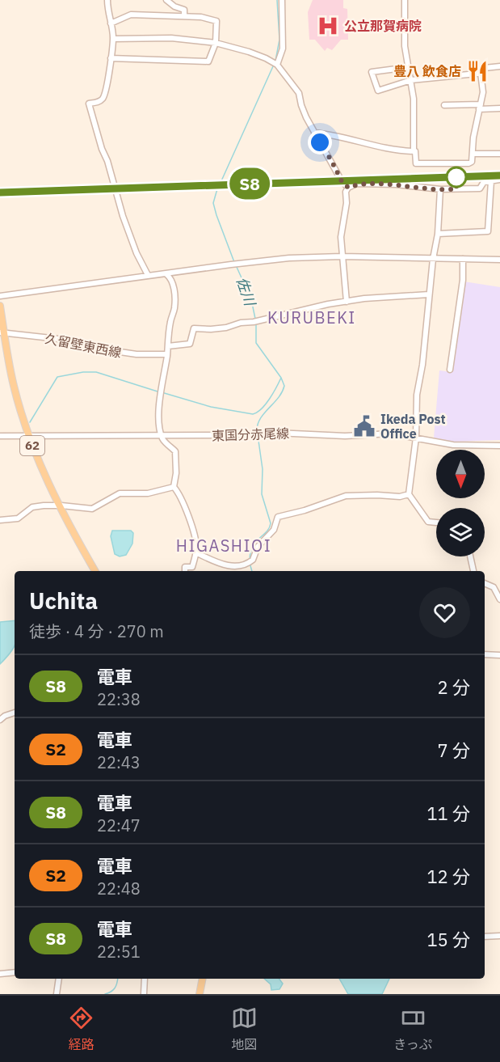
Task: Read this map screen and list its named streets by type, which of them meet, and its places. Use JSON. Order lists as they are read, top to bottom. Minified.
{"streets":{"main road":["62"],"street":["久留壁東西線","東国分赤尾線"]},"crossings":[["久留壁東西線","62"],["東国分赤尾線","62"]],"districts":["KURUBEKI","HIGASHIOI"],"water":["佐川"],"places":{"hospital":["公立那賀病院"],"restaurant":["豊八 飲食店"],"public building":["Ikeda Post Office"]},"north":"bottom","page":{"on_map":"S8","heading":["Uchita","徒歩 · 4 分 · 270 m"],"list":[{"mark":"S8","name":"電車","note":"22:38","value":"2 分"},{"mark":"S2","name":"電車","note":"22:43","value":"7 分"},{"mark":"S8","name":"電車","note":"22:47","value":"11 分"},{"mark":"S2","name":"電車","note":"22:48","value":"12 分"},{"mark":"S8","name":"電車","note":"22:51","value":"15 分"}],"tabs":["経路","地図","きっぷ"]}}
